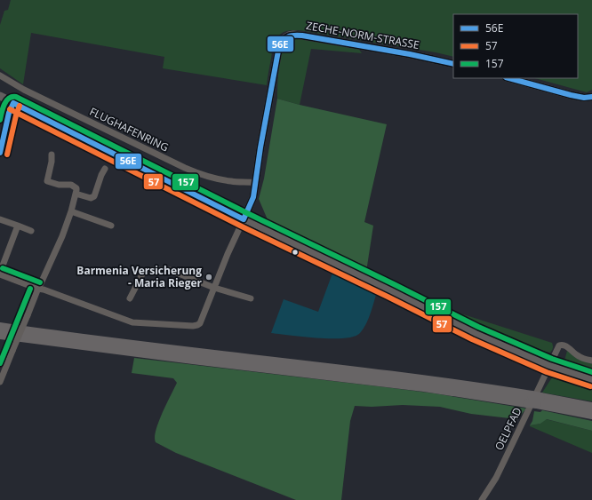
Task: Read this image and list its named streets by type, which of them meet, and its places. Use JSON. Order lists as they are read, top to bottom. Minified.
{"streets":{"main road":["ZECHE-NORM-STRASSE"],"street":["FLUGHAFENRING","OELPFAD"]},"crossings":[["ZECHE-NORM-STRASSE","FLUGHAFENRING"]],"places":["Barmenia Versicherung - Maria Rieger"],"lines":["transit line 56E","transit line 157","transit line 57"],"legend":["56E","57","157"]}
